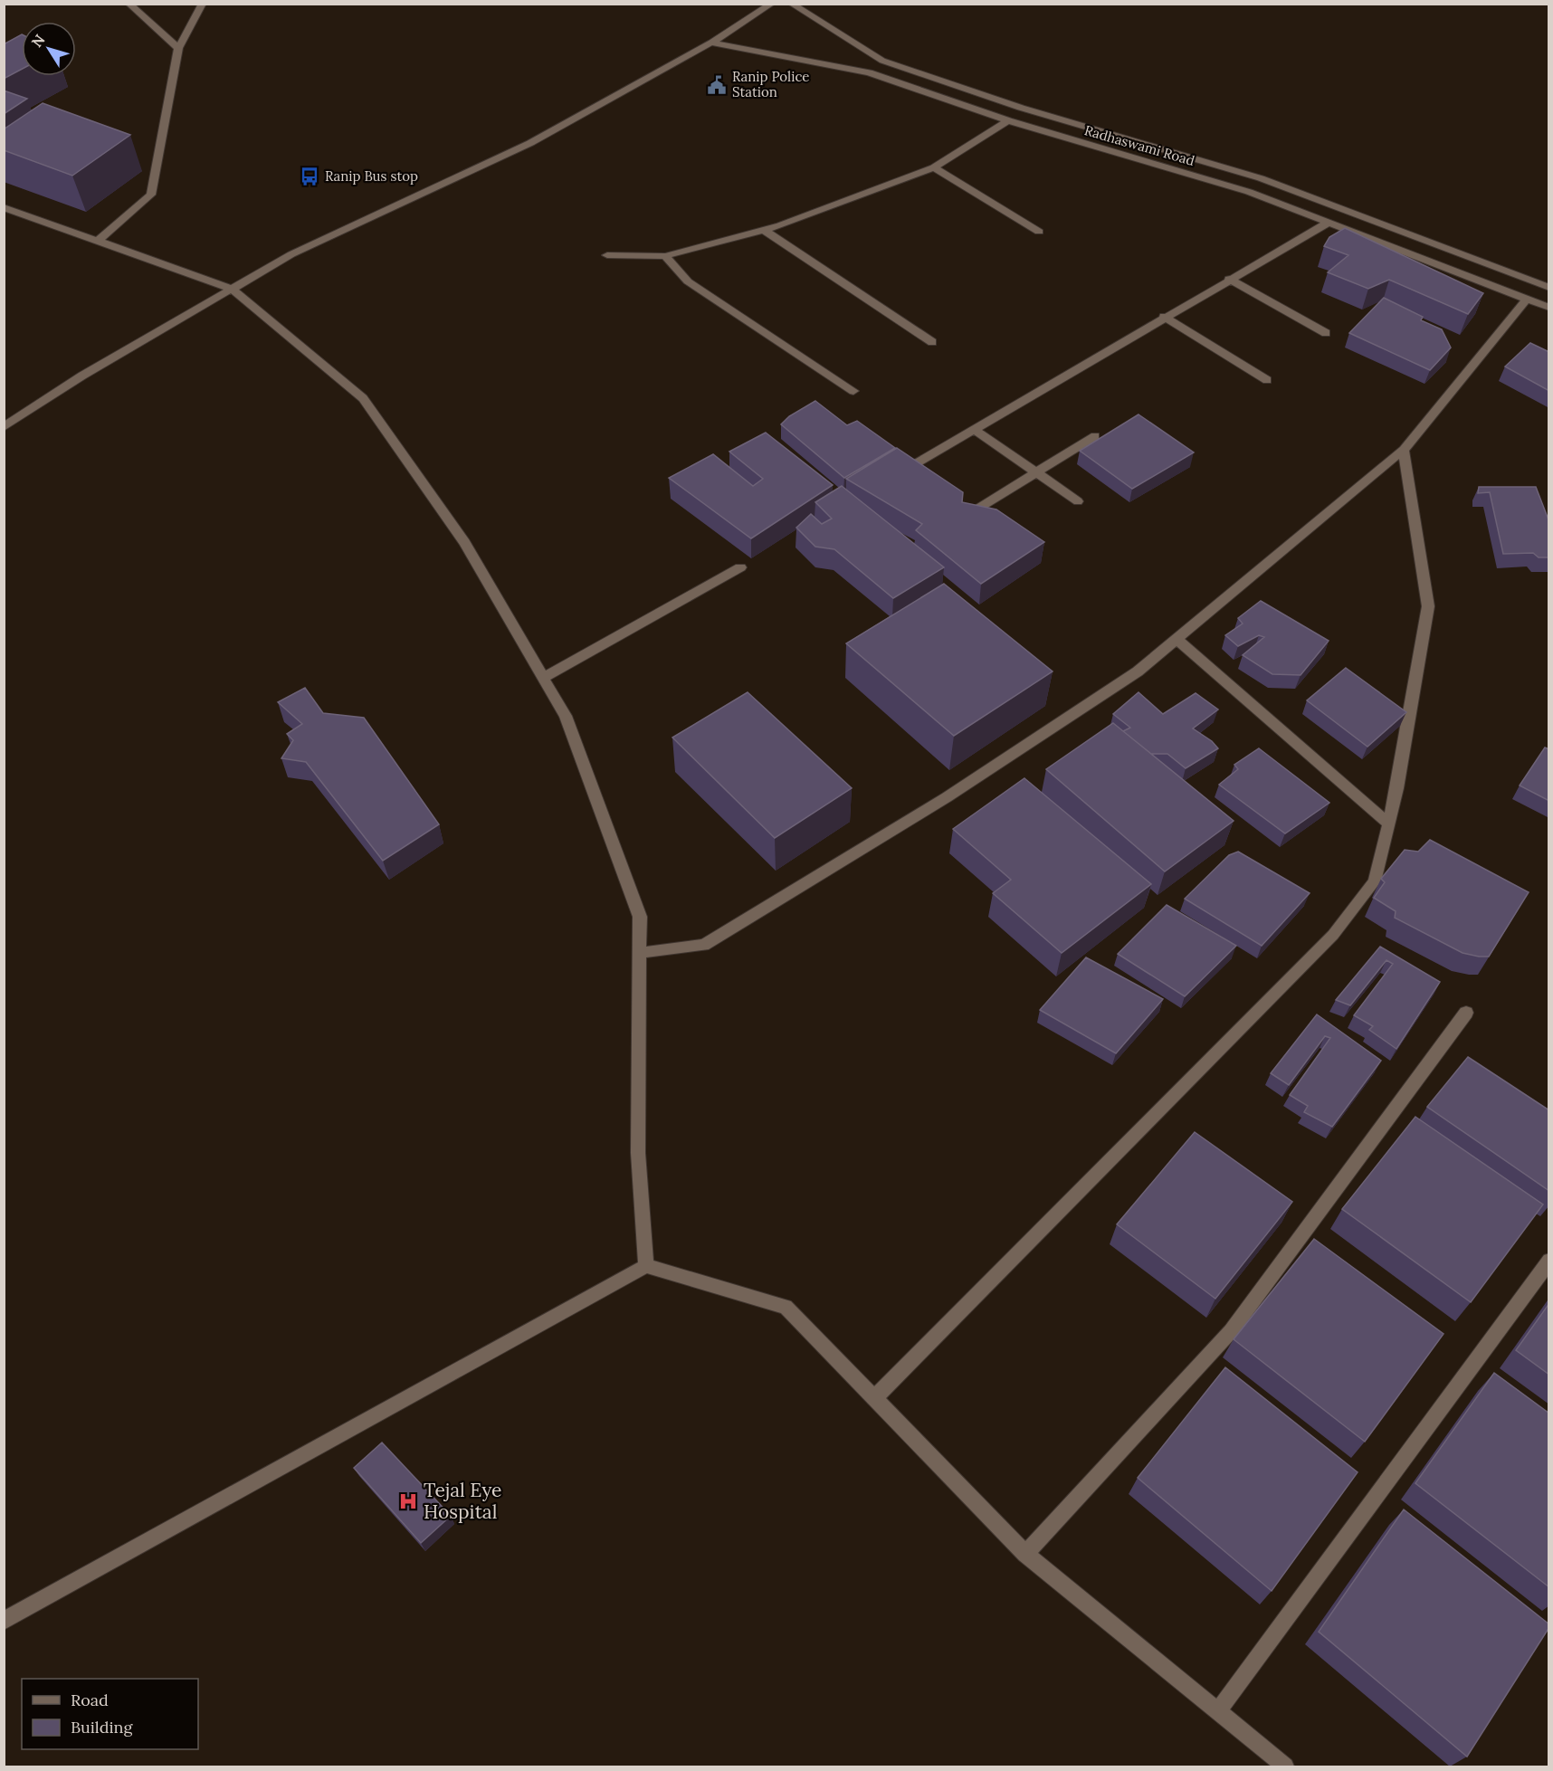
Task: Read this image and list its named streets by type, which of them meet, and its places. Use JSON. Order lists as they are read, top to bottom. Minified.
{"streets":{"street":["Radhaswami Road"]},"places":{"public building":["Ranip Police Station"],"bus stop":["Ranip Bus stop"],"hospital":["Tejal Eye Hospital"]},"legend":["Road","Building"],"north":"top left"}
